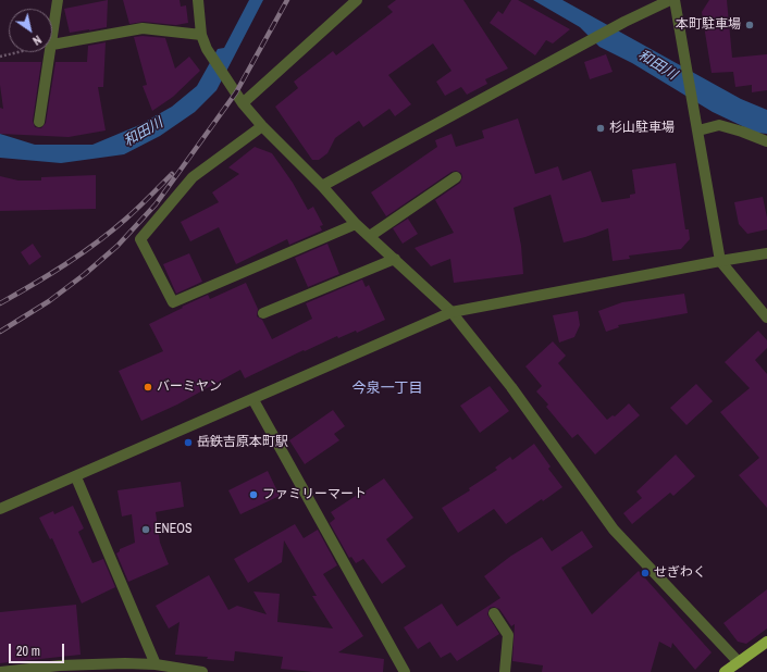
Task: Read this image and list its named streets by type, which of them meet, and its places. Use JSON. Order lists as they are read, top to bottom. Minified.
{"districts":["今泉一丁目"],"water":["和田川"],"places":["本町駐車場","杉山駐車場","バーミヤン","岳鉄吉原本町駅","ファミリーマート","ENEOS","せぎわく"],"scale_bar":"20 m","north":"bottom right"}
